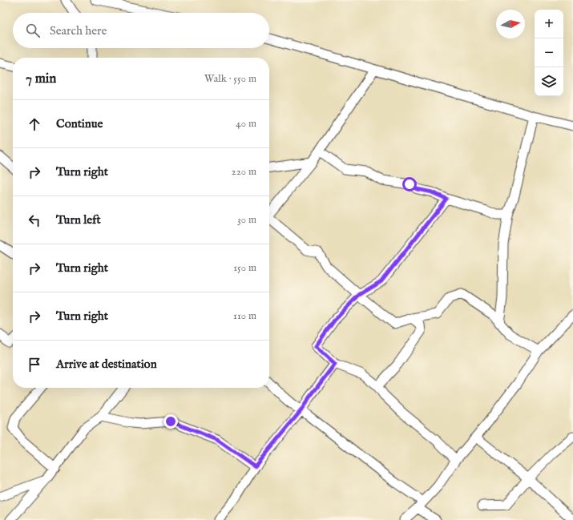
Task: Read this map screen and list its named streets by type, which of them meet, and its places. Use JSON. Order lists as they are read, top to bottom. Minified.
{"north":"right","page":{"map_buttons":["+","−"],"search":"Search here","heading":["7 min","Walk · 550 m"],"list":[["Continue","40 m"],["Turn right","220 m"],["Turn left","30 m"],["Turn right","150 m"],["Turn right","110 m"],"Arrive at destination"]}}
